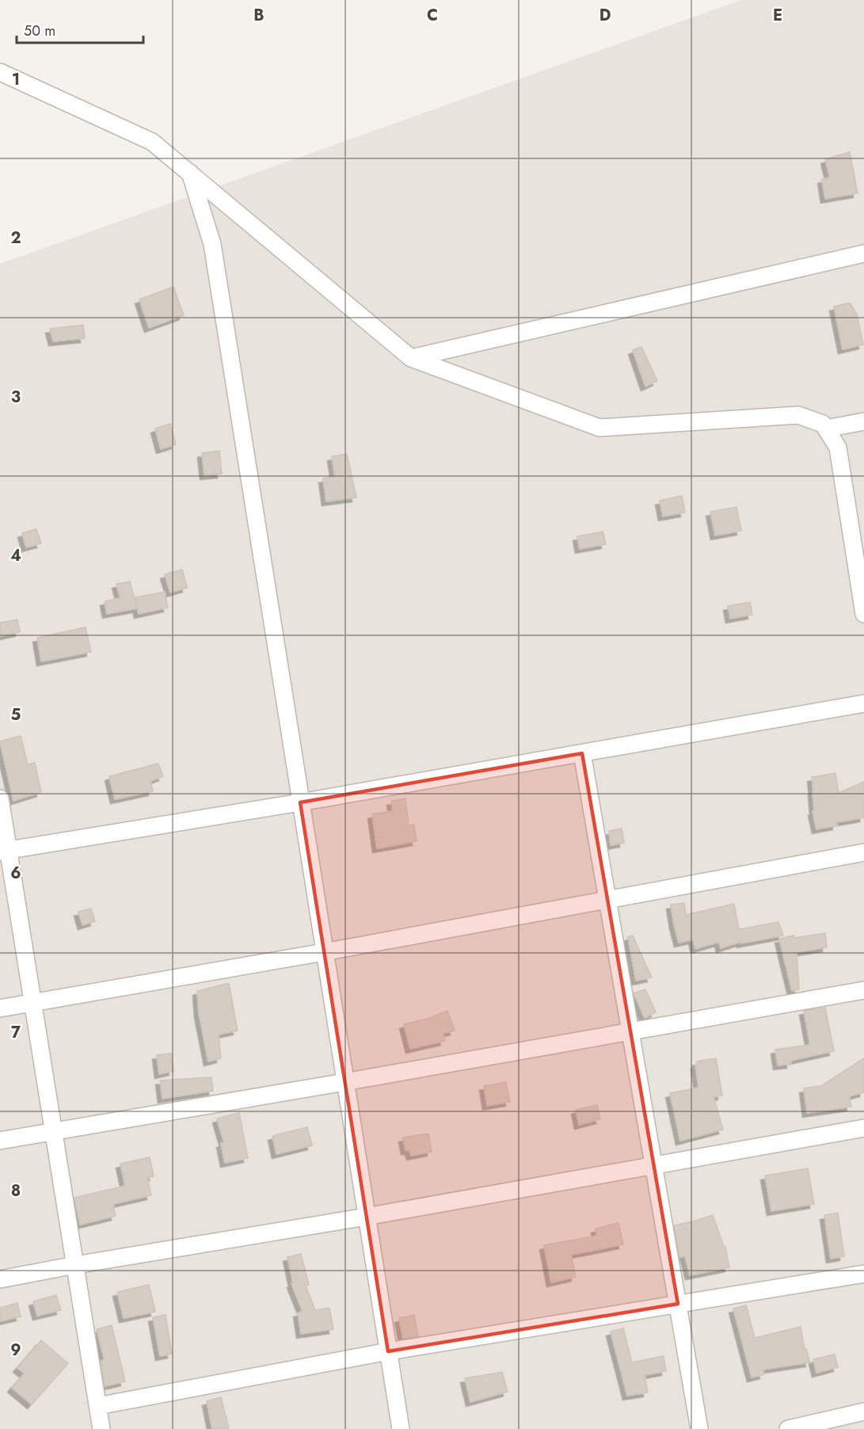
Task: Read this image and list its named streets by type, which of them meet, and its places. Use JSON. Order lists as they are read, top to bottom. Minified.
{"scale_bar":"50 m","grid":{"columns":["B","C","D","E"],"rows":["1","2","3","4","5","6","7","8","9"]}}
